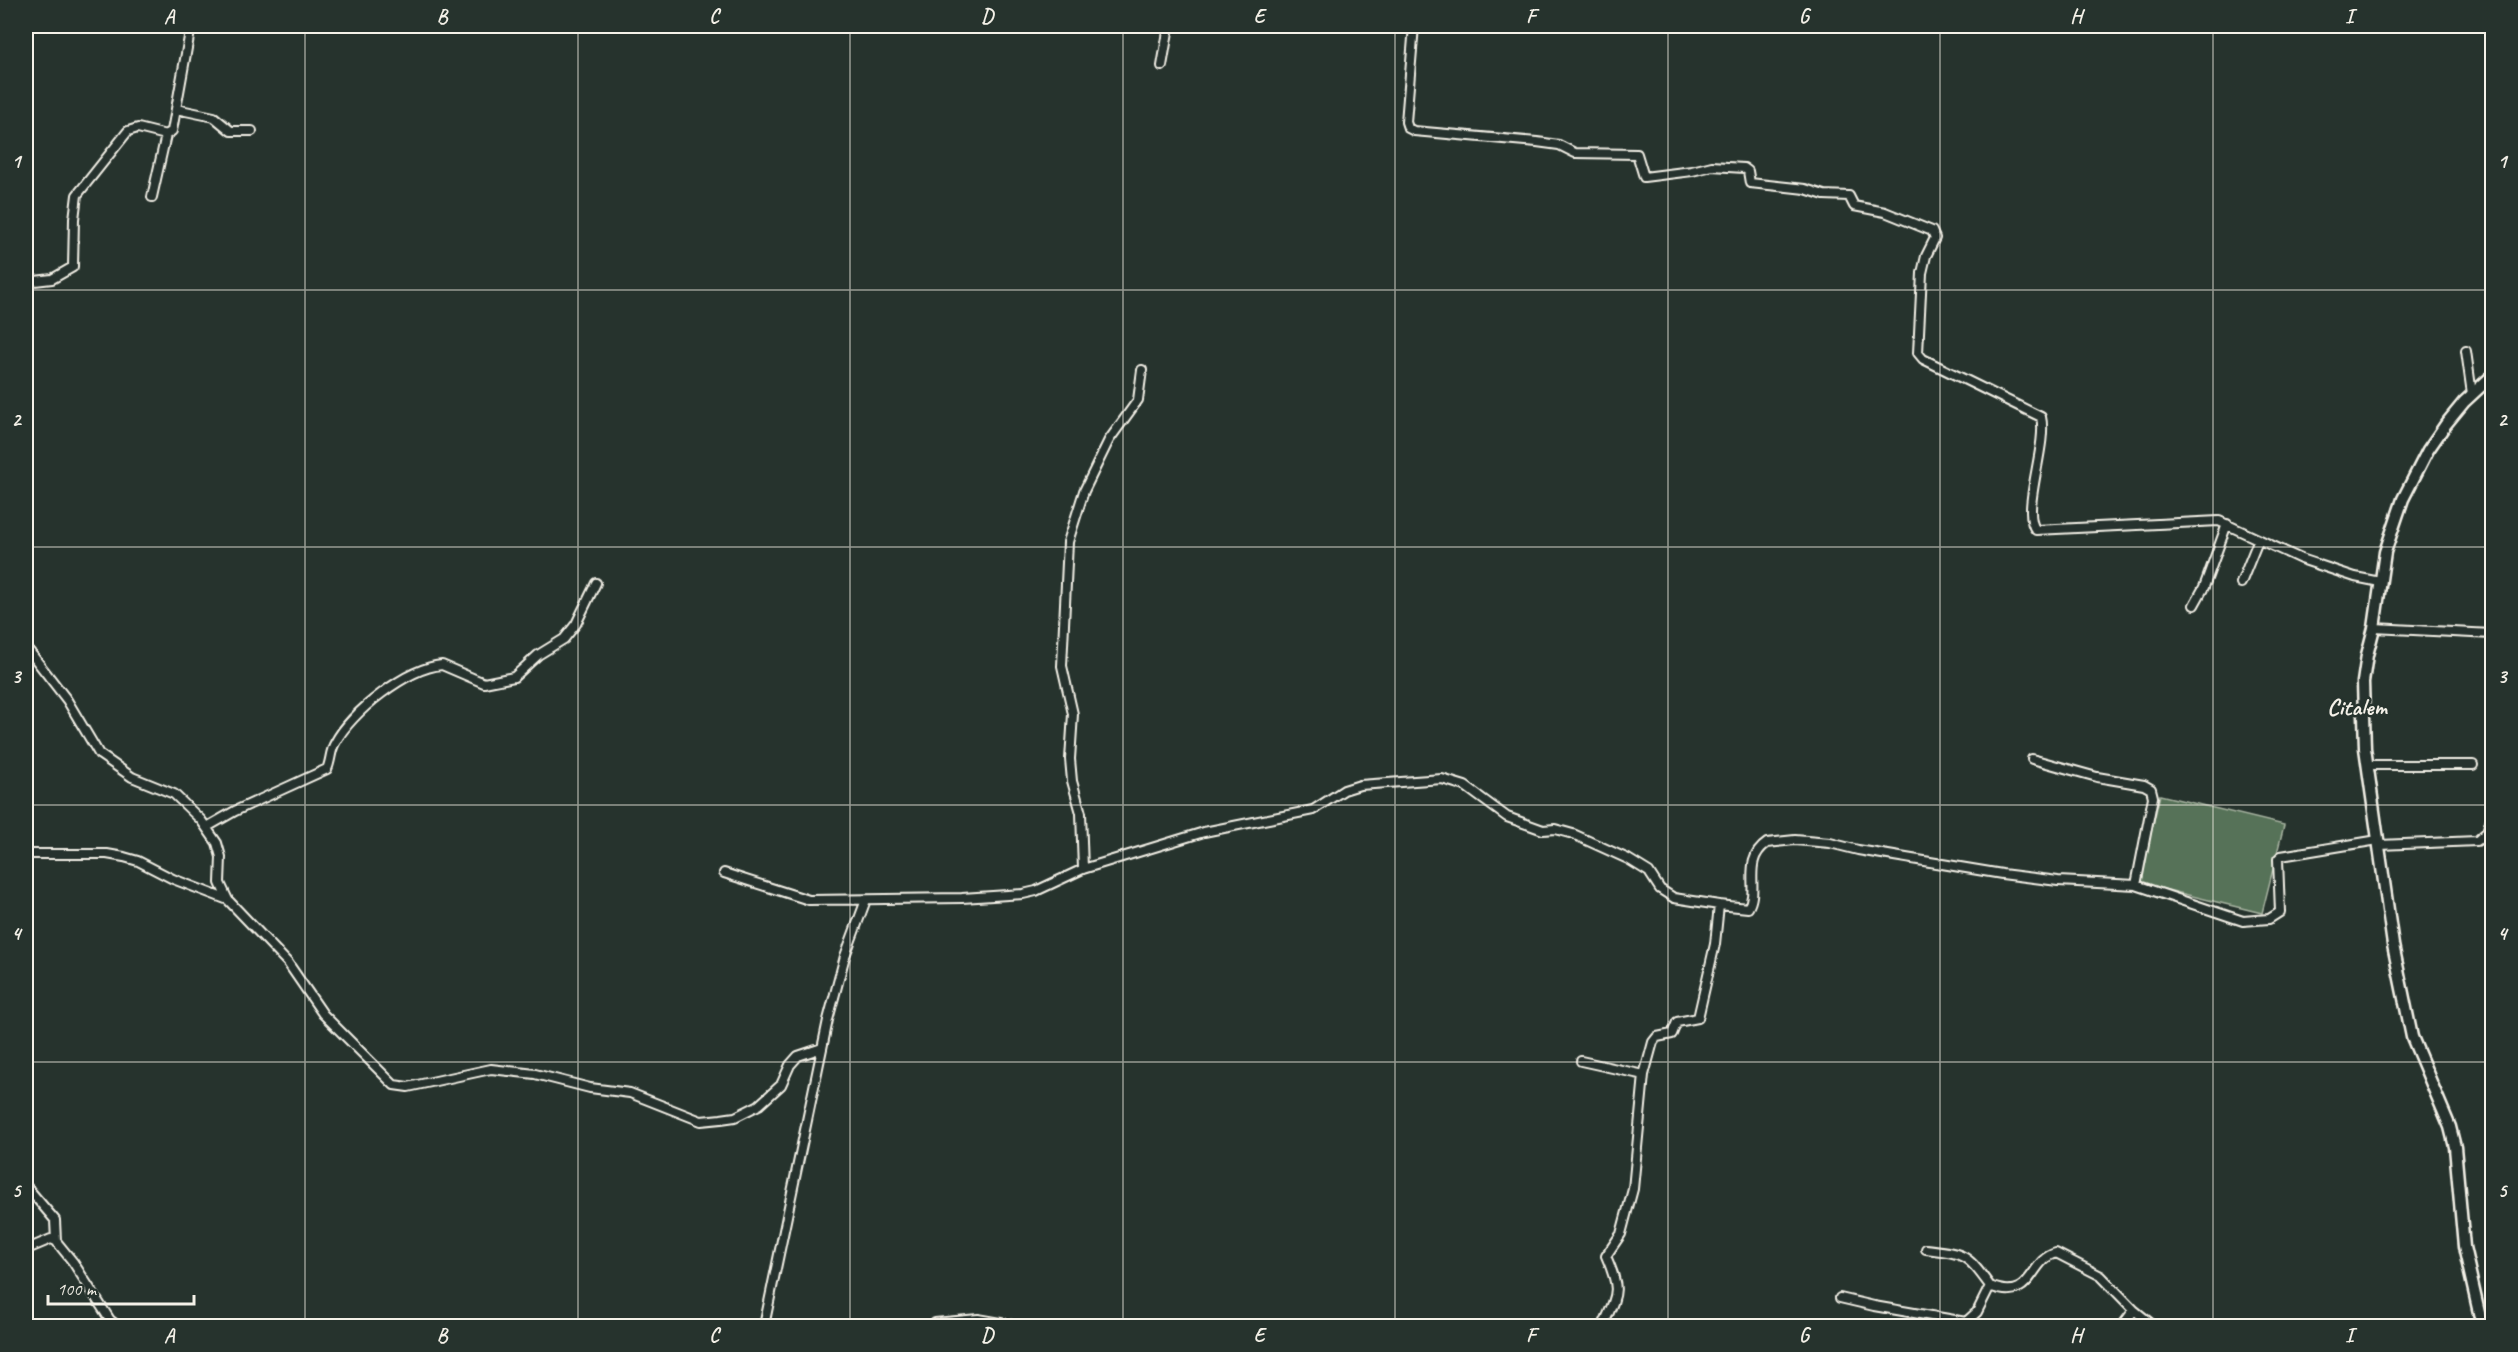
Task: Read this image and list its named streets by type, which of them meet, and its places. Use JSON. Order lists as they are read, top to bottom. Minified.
{"districts":["Citalem"],"scale_bar":"100 m","grid":{"columns":["A","B","C","D","E","F","G","H","I"],"rows":["1","2","3","4","5"]}}
